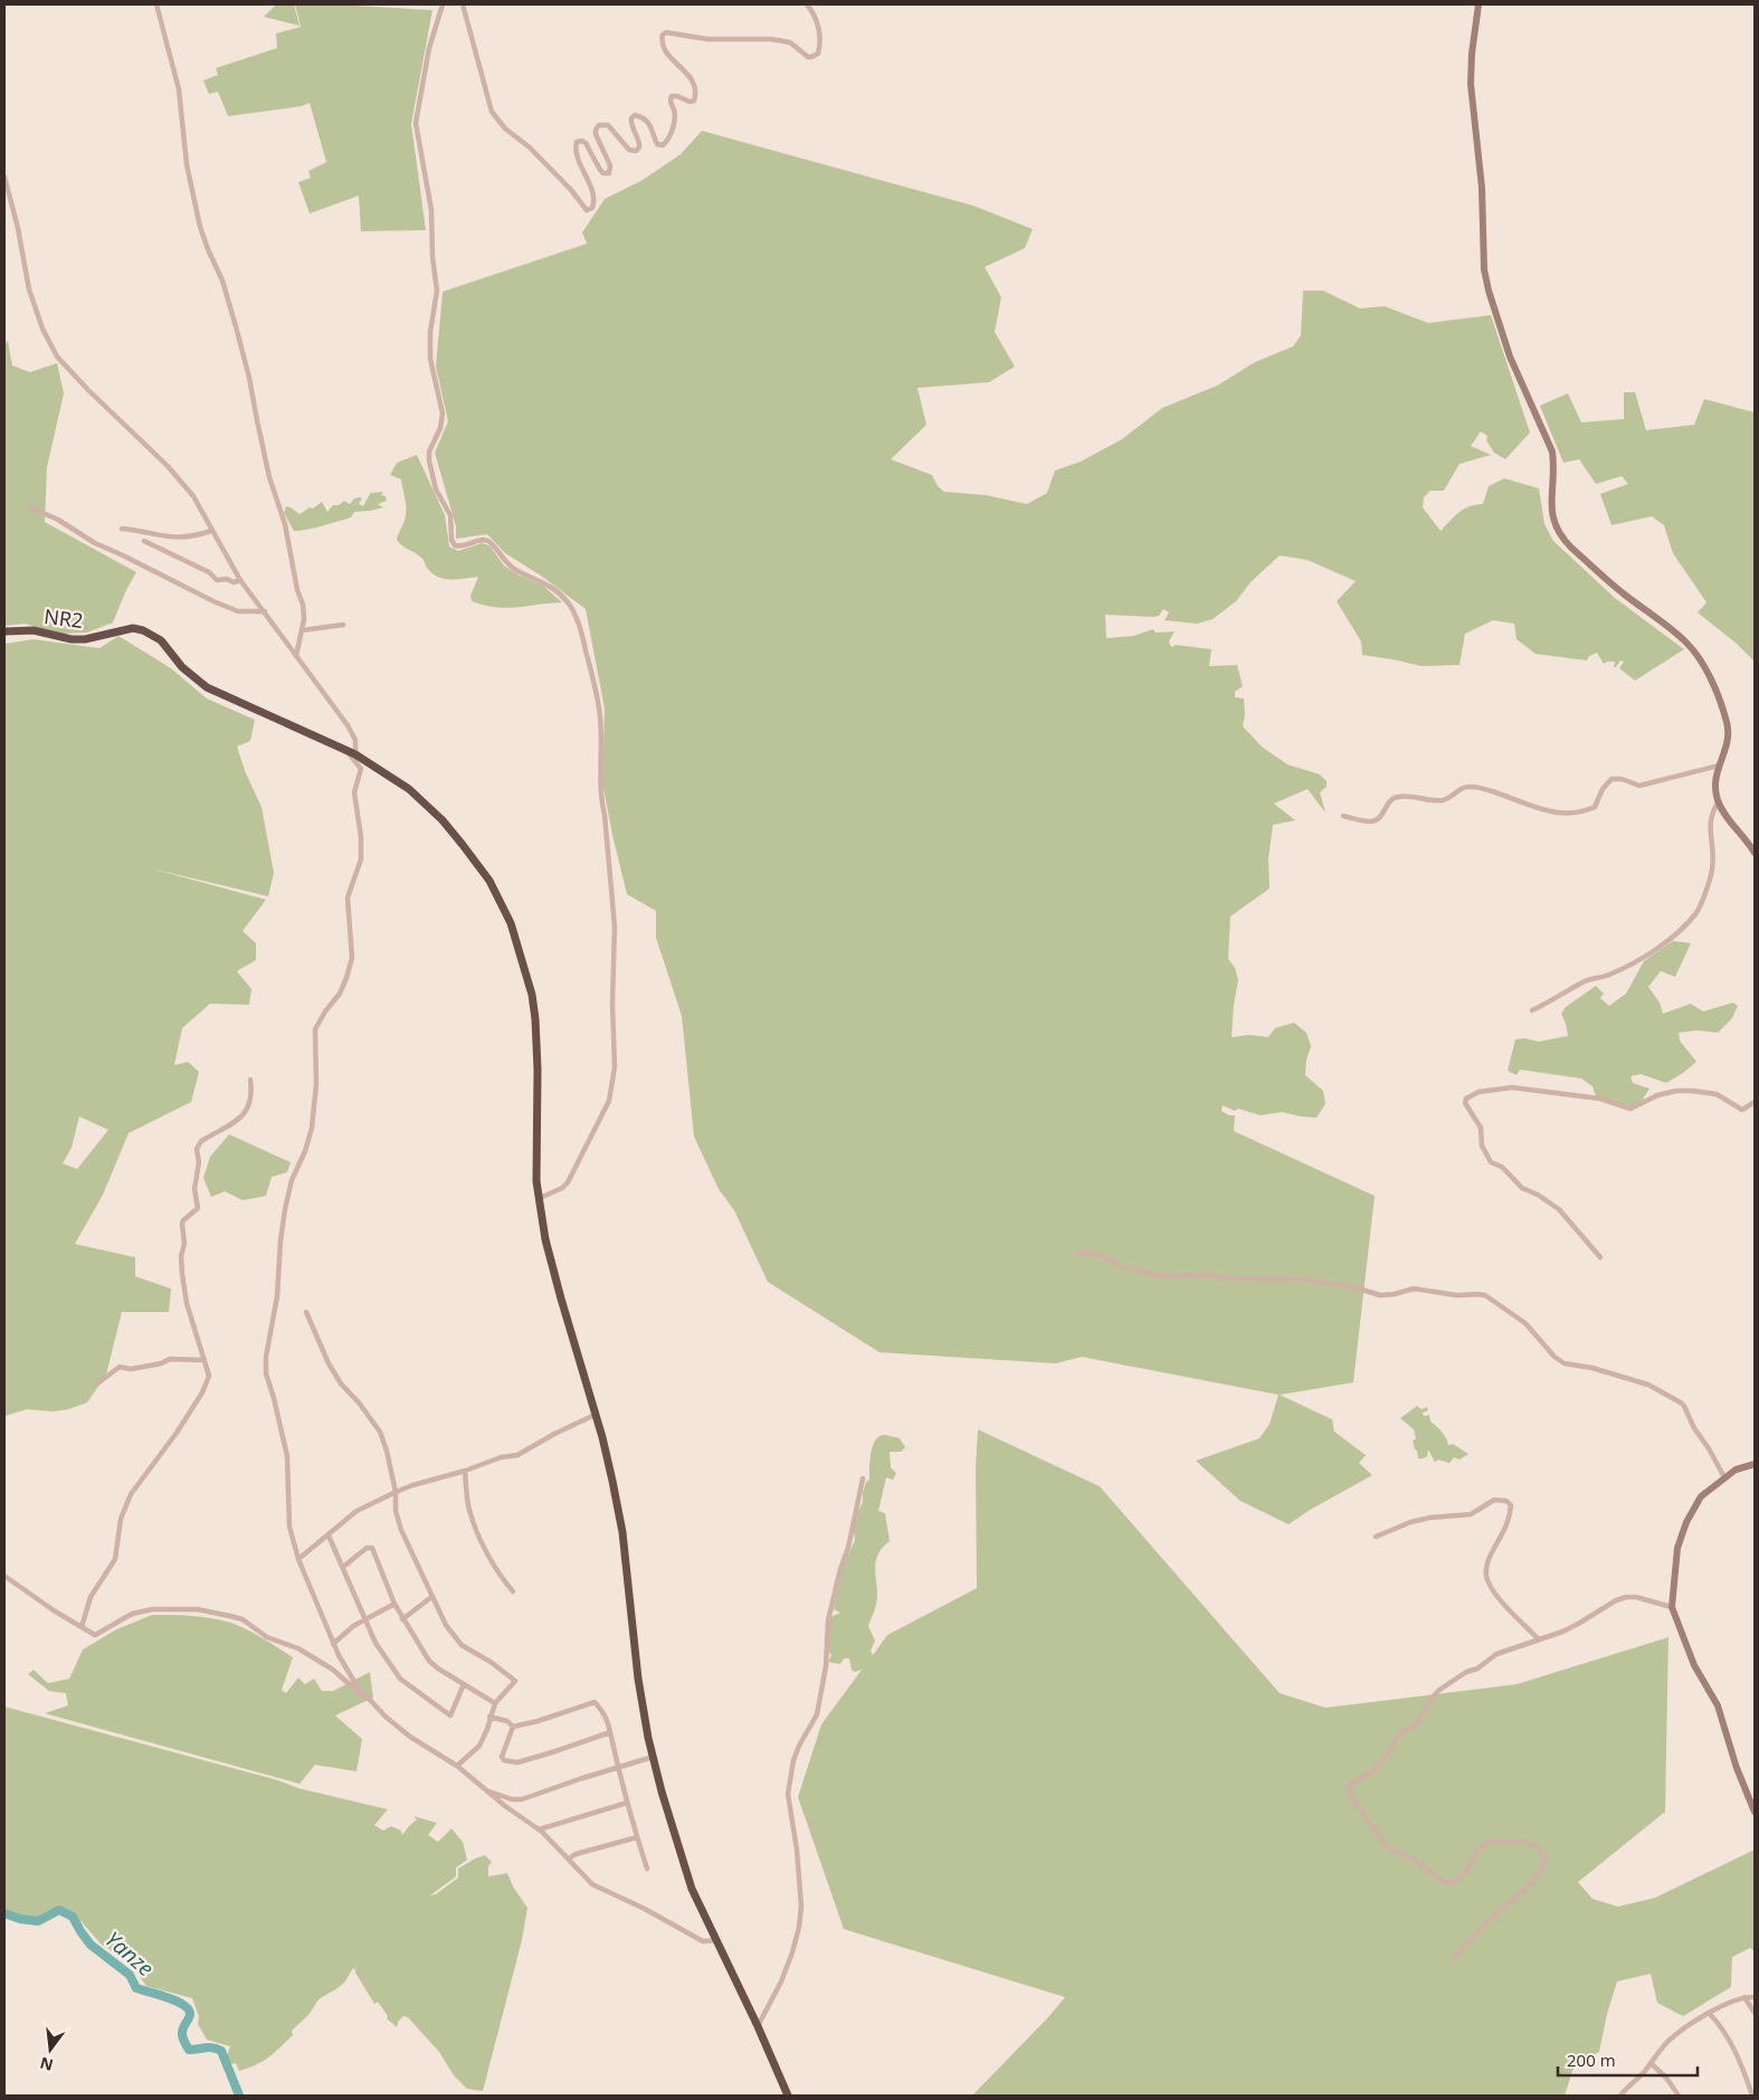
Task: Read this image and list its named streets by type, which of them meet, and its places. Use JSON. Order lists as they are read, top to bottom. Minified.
{"streets":{"highway":["NR2"]},"water":["Yanze"],"scale_bar":"200 m","north":"bottom"}
